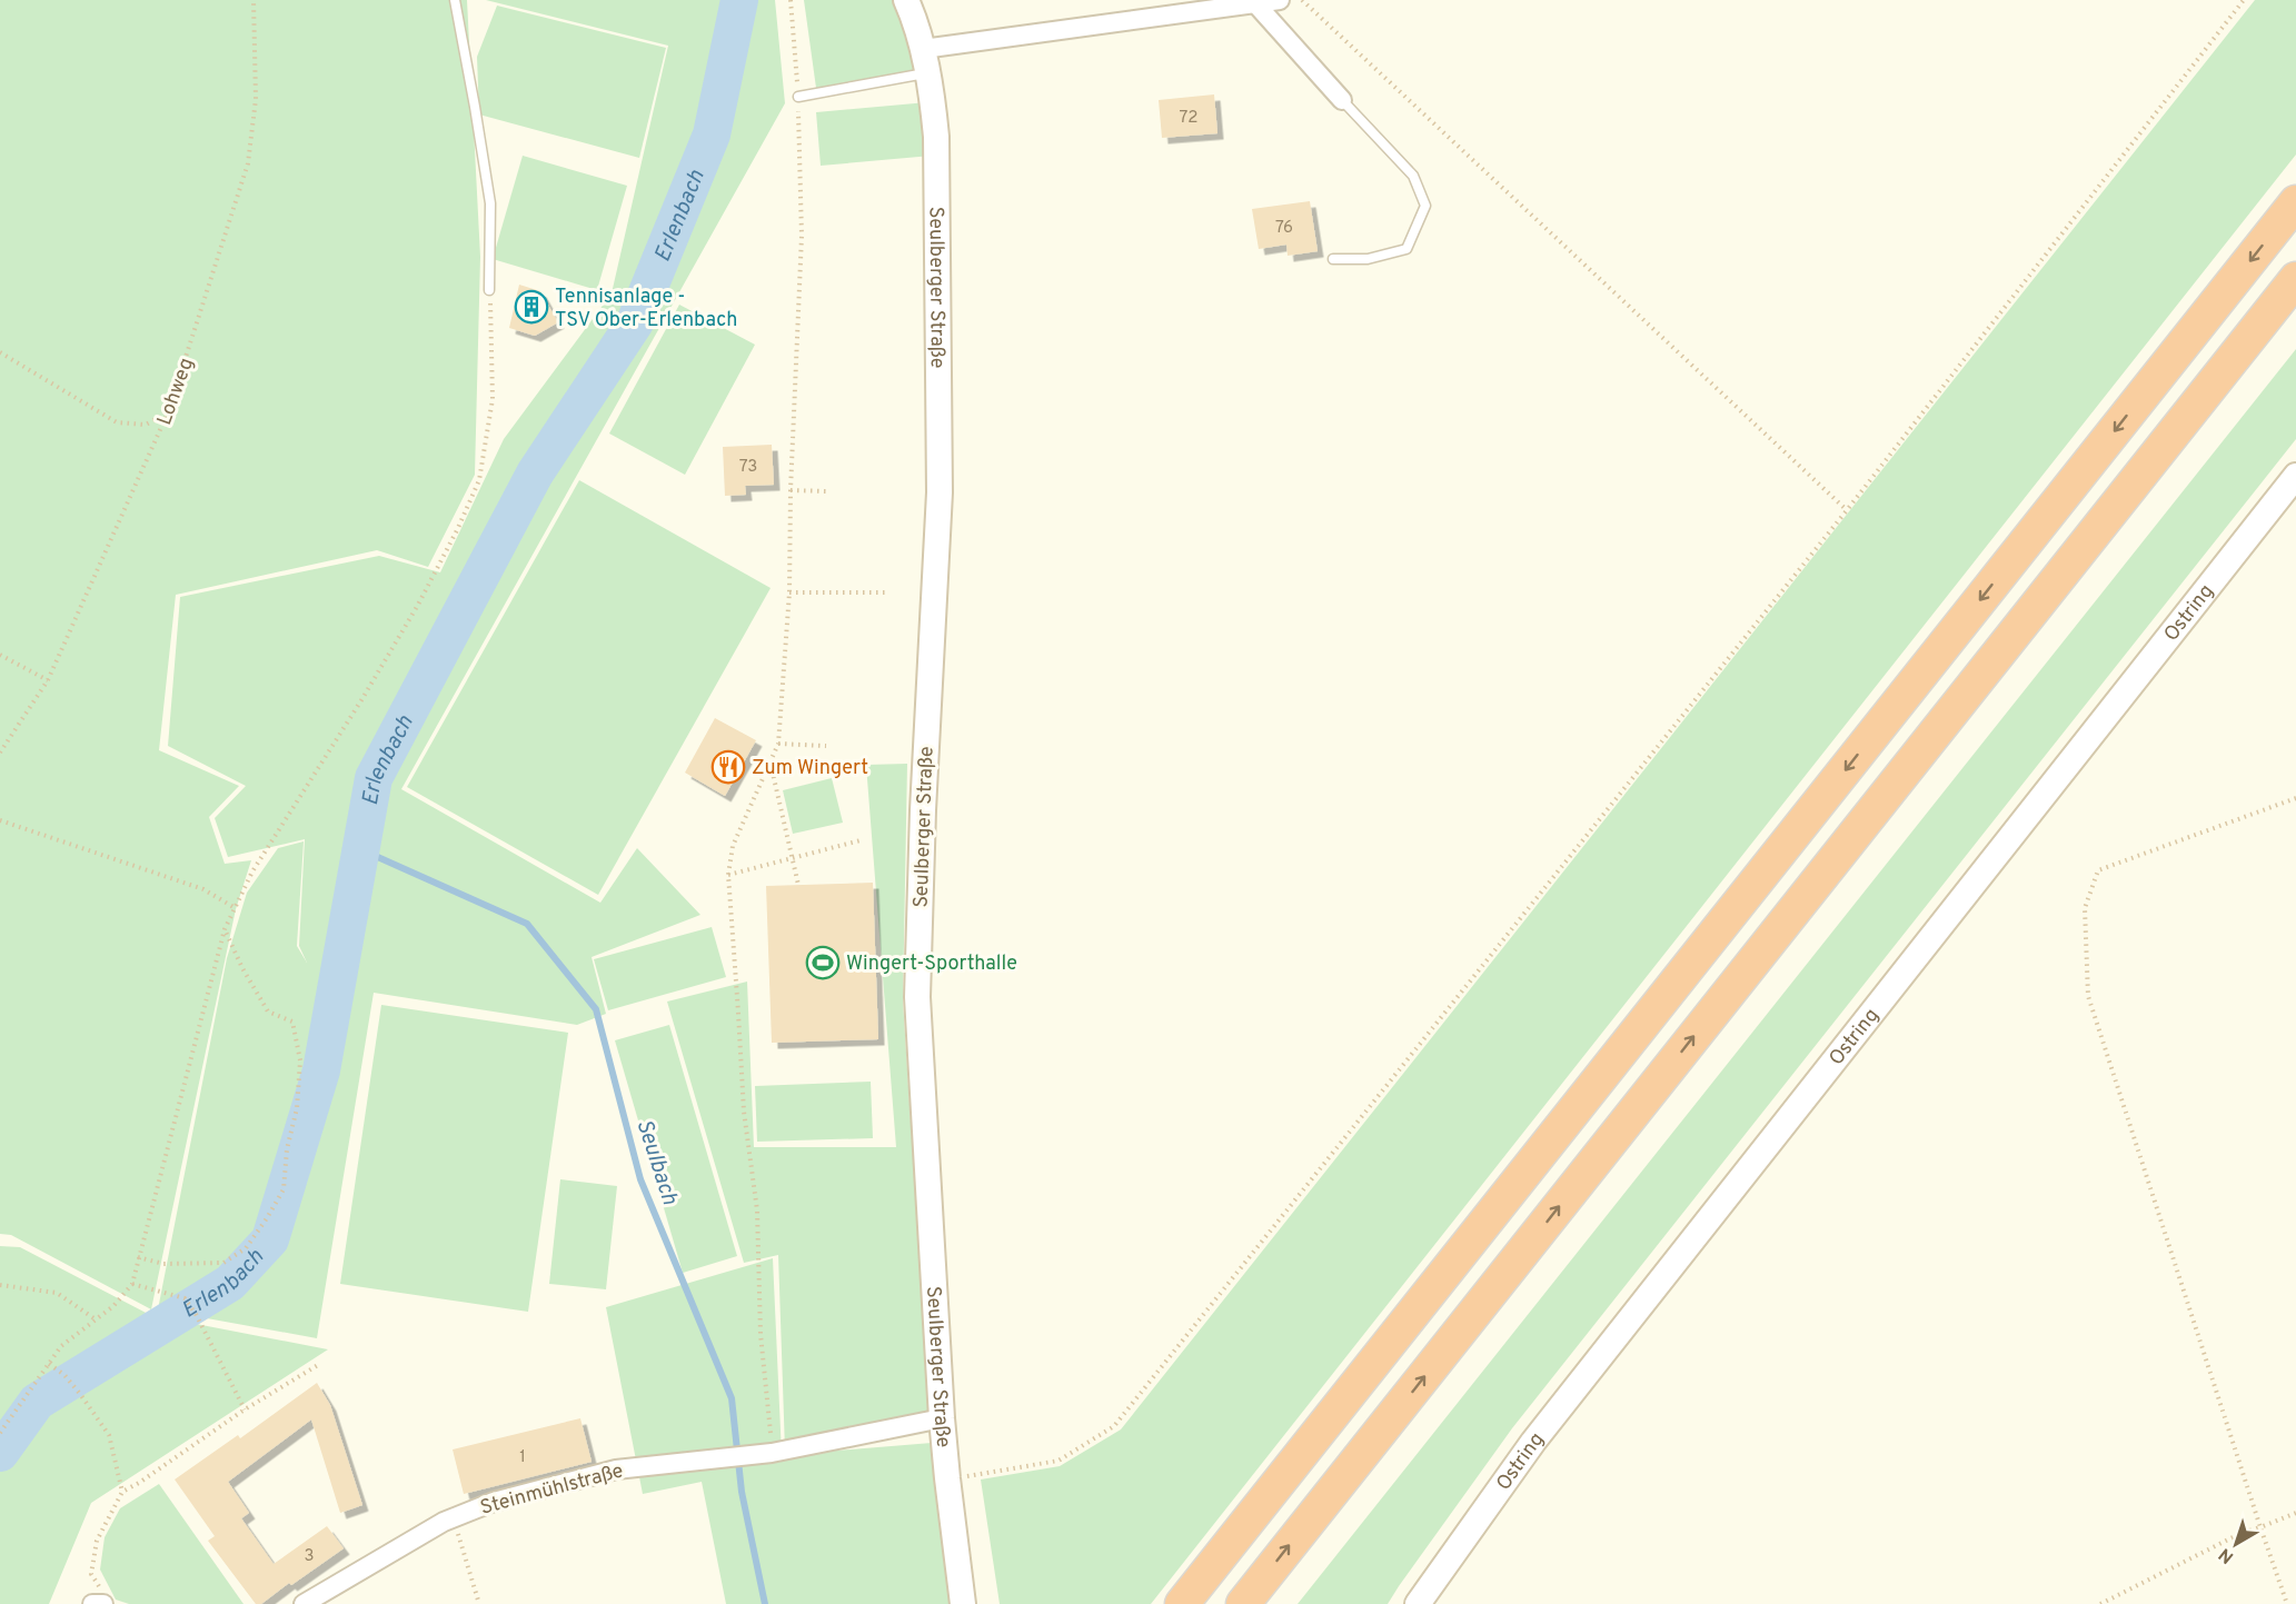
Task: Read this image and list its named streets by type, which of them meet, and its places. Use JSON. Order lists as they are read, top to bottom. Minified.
{"streets":{"street":["Seulberger Straße","Ostring","Steinmühlstraße"],"path":["Lohweg"]},"crossings":[["Seulberger Straße","Steinmühlstraße"]],"water":["Erlenbach","Seulbach"],"places":{"building":["Tennisanlage - TSV Ober-Erlenbach"],"restaurant":["Zum Wingert"],"sports":["Wingert-Sporthalle"]},"house_numbers":["72","76","73","1","3"],"north":"bottom left"}
